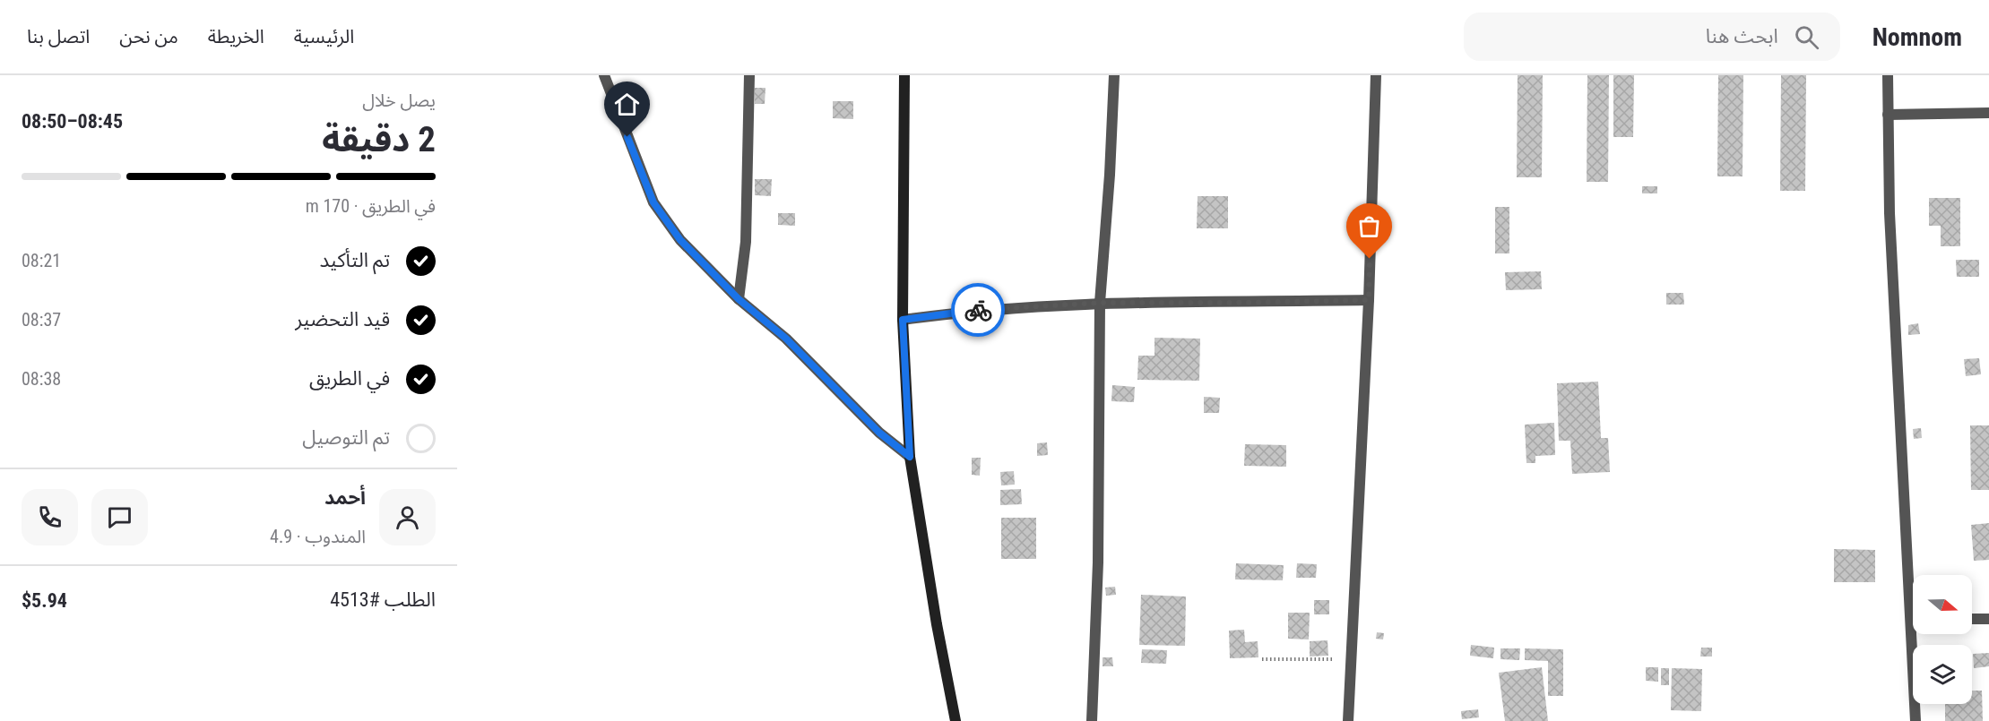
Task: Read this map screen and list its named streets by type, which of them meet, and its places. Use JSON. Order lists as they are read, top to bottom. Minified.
{"north":"right","page":{"header":"Nomnom","search":"ابحث هنا","nav":["الرئيسية","الخريطة","من نحن","اتصل بنا"],"heading":["2 دقيقة","يصل خلال","08:45–08:50"],"panel":["أحمد","المندوب · 4.9","الطلب #4513","$5.94"],"bar":"في الطريق · 170 m","list":[["تم التأكيد","08:21"],["قيد التحضير","08:37"],["في الطريق","08:38"],"تم التوصيل"]}}
